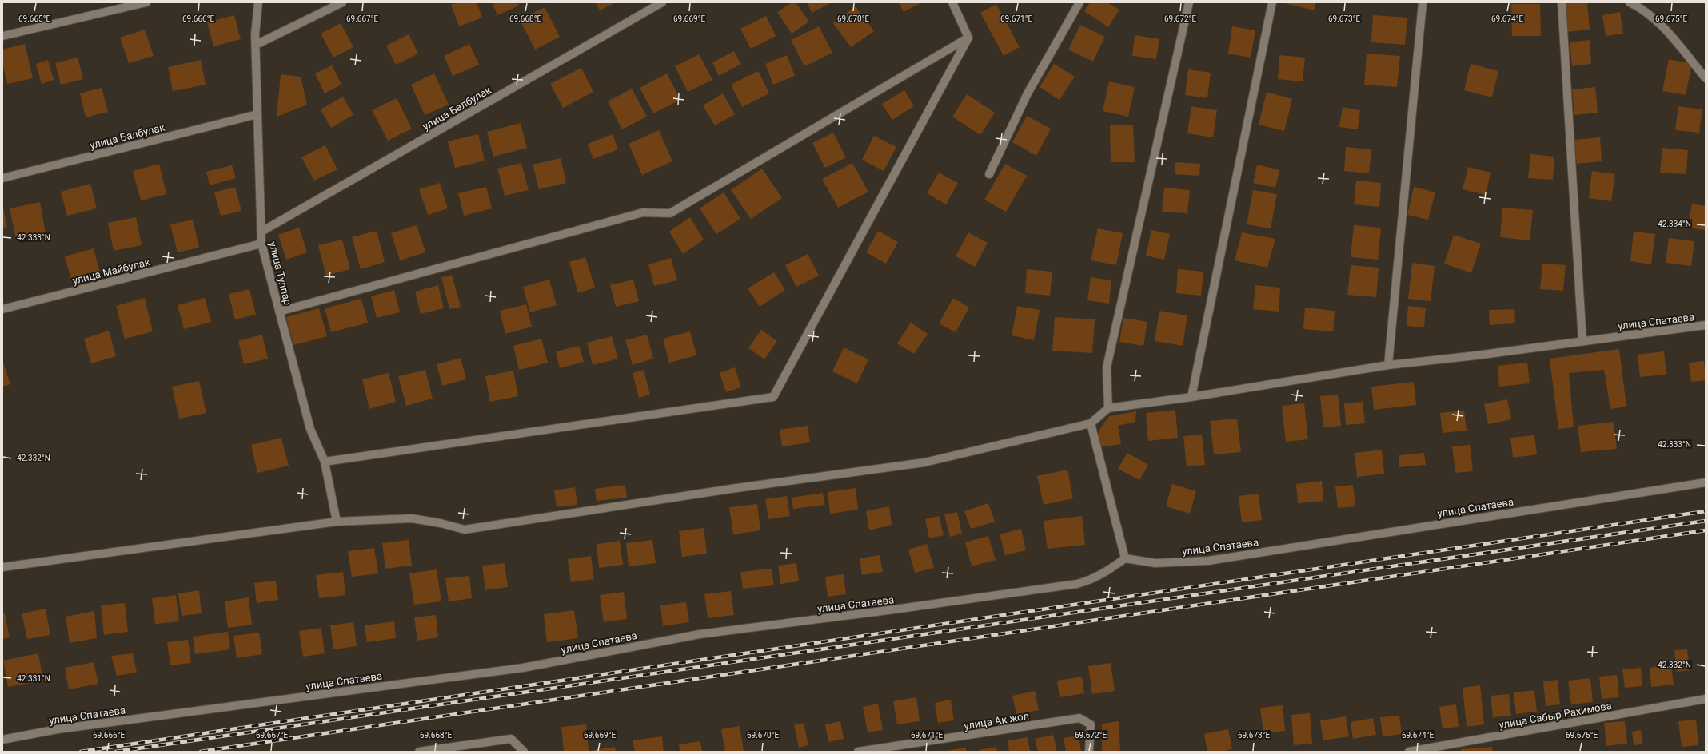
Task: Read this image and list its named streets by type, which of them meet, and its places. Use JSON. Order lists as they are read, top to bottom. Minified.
{"streets":{"street":["улица Балбулак","улица Майбулак","улица Тулпар","улица Спатаева","улица Сабыр Рахимова","улица Ак жол"]},"crossings":[["улица Балбулак","улица Тулпар"],["улица Майбулак","улица Тулпар"]],"coordinates":["69.665°E","69.666°E","69.667°E","69.668°E","69.669°E","69.670°E","69.671°E","69.672°E","69.673°E","69.674°E","69.675°E","42.334°N","42.333°N","42.332°N","42.331°N"]}
